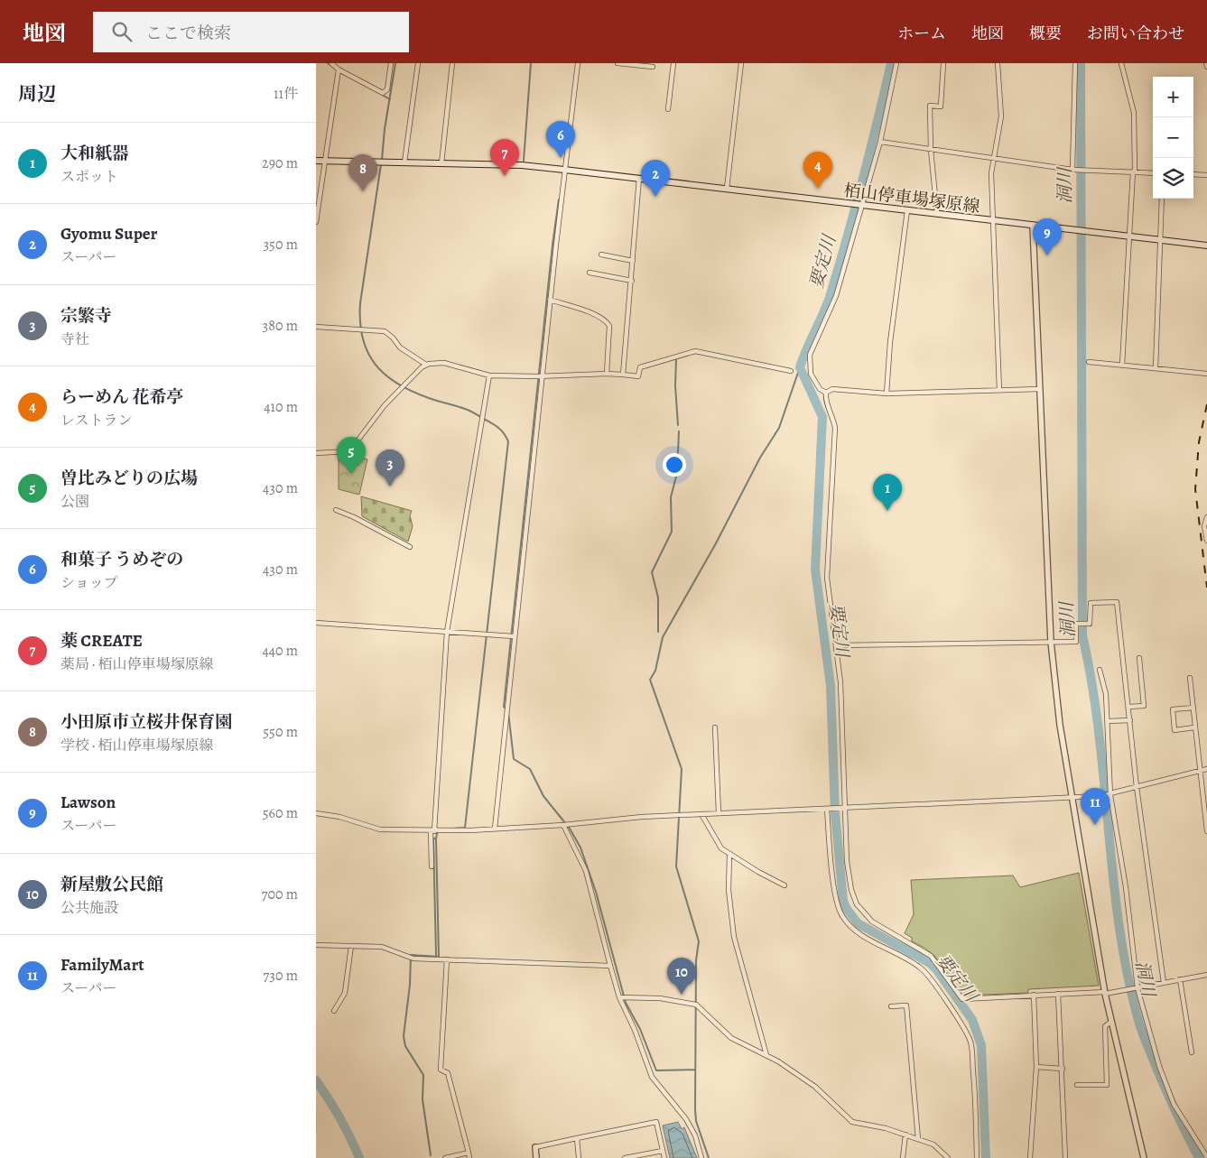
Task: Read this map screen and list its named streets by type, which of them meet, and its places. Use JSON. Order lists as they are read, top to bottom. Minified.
{"streets":{"main road":["栢山停車場塚原線"]},"water":["洞川","要定川"],"page":{"header":"地図","search":"ここで検索","nav":["ホーム","地図","概要","お問い合わせ"],"heading":["周辺","11件"],"map_buttons":["+","−"],"pins":["6","7","4","8","2","9","5","3","1","11","10"],"list":[{"mark":"1","name":"大和紙器","note":"スポット","value":"290 m"},{"mark":"2","name":"Gyomu Super","note":"スーパー","value":"350 m"},{"mark":"3","name":"宗繁寺","note":"寺社","value":"380 m"},{"mark":"4","name":"らーめん 花希亭","note":"レストラン","value":"410 m"},{"mark":"5","name":"曽比みどりの広場","note":"公園","value":"430 m"},{"mark":"6","name":"和菓子 うめぞの","note":"ショップ","value":"430 m"},{"mark":"7","name":"薬 CREATE","note":"薬局 · 栢山停車場塚原線","value":"440 m"},{"mark":"8","name":"小田原市立桜井保育園","note":"学校 · 栢山停車場塚原線","value":"550 m"},{"mark":"9","name":"Lawson","note":"スーパー","value":"560 m"},{"mark":"10","name":"新屋敷公民館","note":"公共施設","value":"700 m"},{"mark":"11","name":"FamilyMart","note":"スーパー","value":"730 m"}]}}
